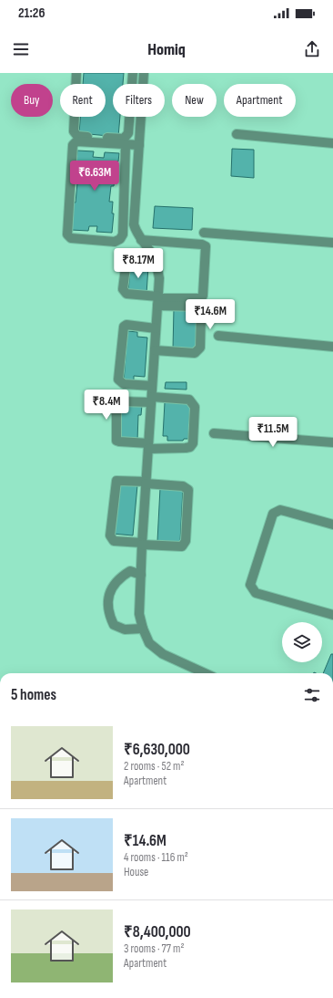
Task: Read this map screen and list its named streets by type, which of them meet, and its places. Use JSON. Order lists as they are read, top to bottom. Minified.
{"page":{"status":"21:26","header":"Homiq","chip":["Buy","Rent","Filters","New","Apartment"],"price":["₹6.63M","₹8.17M","₹14.6M","₹8.4M","₹11.5M"],"heading":"5 homes","list":[{"name":"₹6,630,000","note":"2 rooms · 52 m² · Apartment"},{"name":"₹14.6M","note":"4 rooms · 116 m² · House"},{"name":"₹8,400,000","note":"3 rooms · 77 m² · Apartment"}]}}
